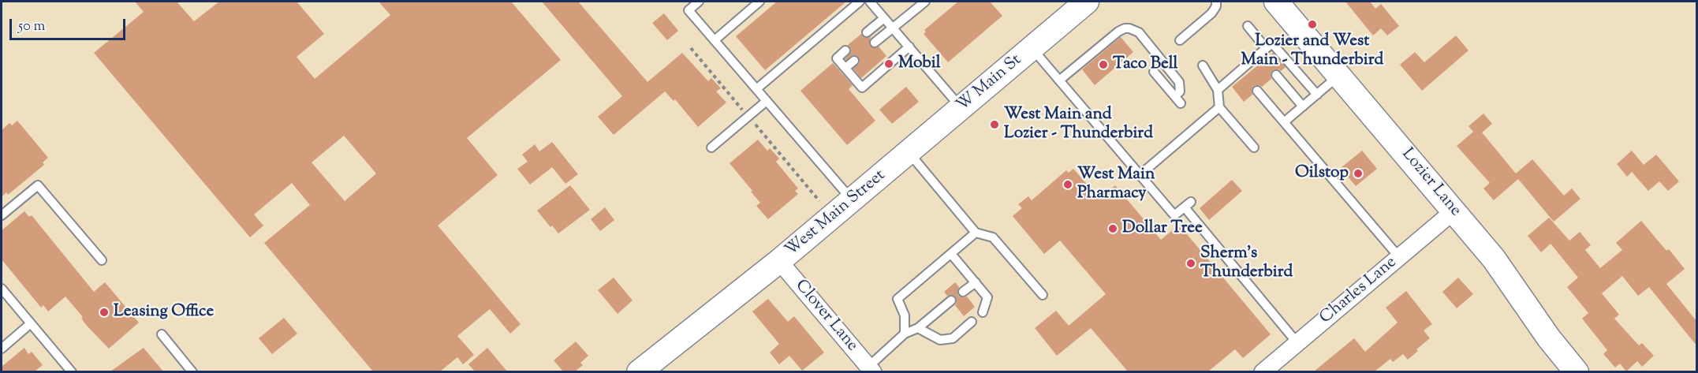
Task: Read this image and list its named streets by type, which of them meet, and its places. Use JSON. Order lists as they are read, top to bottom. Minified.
{"streets":{"main road":["W Main St","Lozier Lane","West Main Street"],"street":["Charles Lane","Clover Lane"]},"crossings":[["W Main St","West Main Street"],["Lozier Lane","Charles Lane"],["West Main Street","Clover Lane"]],"places":["Lozier and West Main - Thunderbird","Mobil","Taco Bell","West Main and Lozier - Thunderbird","Oilstop","West Main Pharmacy","Dollar Tree","Sherm's Thunderbird","Leasing Office"],"scale_bar":"50 m"}
